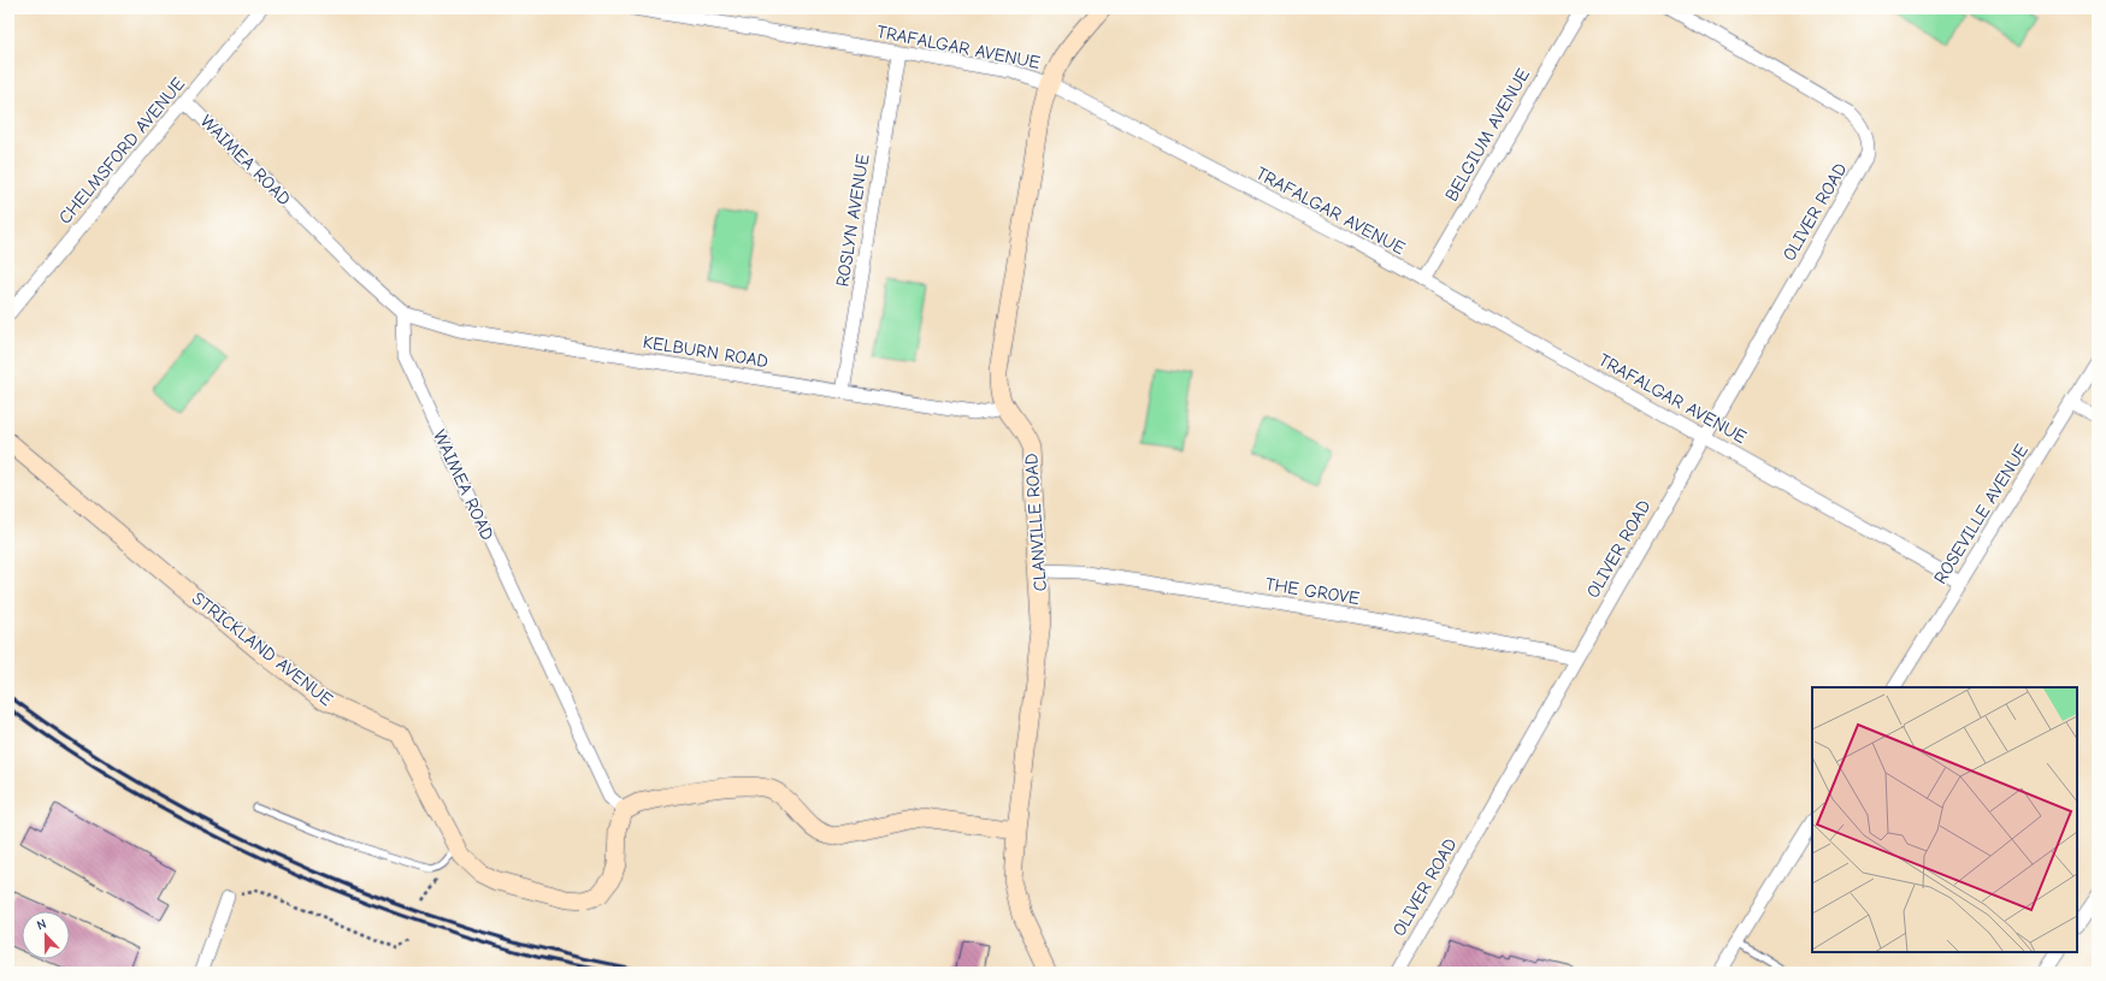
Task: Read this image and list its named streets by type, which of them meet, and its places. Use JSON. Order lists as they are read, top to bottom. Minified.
{"streets":{"street":["TRAFALGAR AVENUE","BELGIUM AVENUE","CHELMSFORD AVENUE","WAIMEA ROAD","OLIVER ROAD","ROSLYN AVENUE","KELBURN ROAD","ROSEVILLE AVENUE","CLANVILLE ROAD","THE GROVE","STRICKLAND AVENUE"]},"crossings":[["TRAFALGAR AVENUE","BELGIUM AVENUE"],["TRAFALGAR AVENUE","OLIVER ROAD"],["TRAFALGAR AVENUE","ROSLYN AVENUE"],["TRAFALGAR AVENUE","ROSEVILLE AVENUE"],["TRAFALGAR AVENUE","CLANVILLE ROAD"],["CHELMSFORD AVENUE","WAIMEA ROAD"],["WAIMEA ROAD","KELBURN ROAD"],["WAIMEA ROAD","STRICKLAND AVENUE"],["OLIVER ROAD","THE GROVE"],["ROSLYN AVENUE","KELBURN ROAD"],["KELBURN ROAD","CLANVILLE ROAD"],["CLANVILLE ROAD","THE GROVE"]],"north":"top"}
